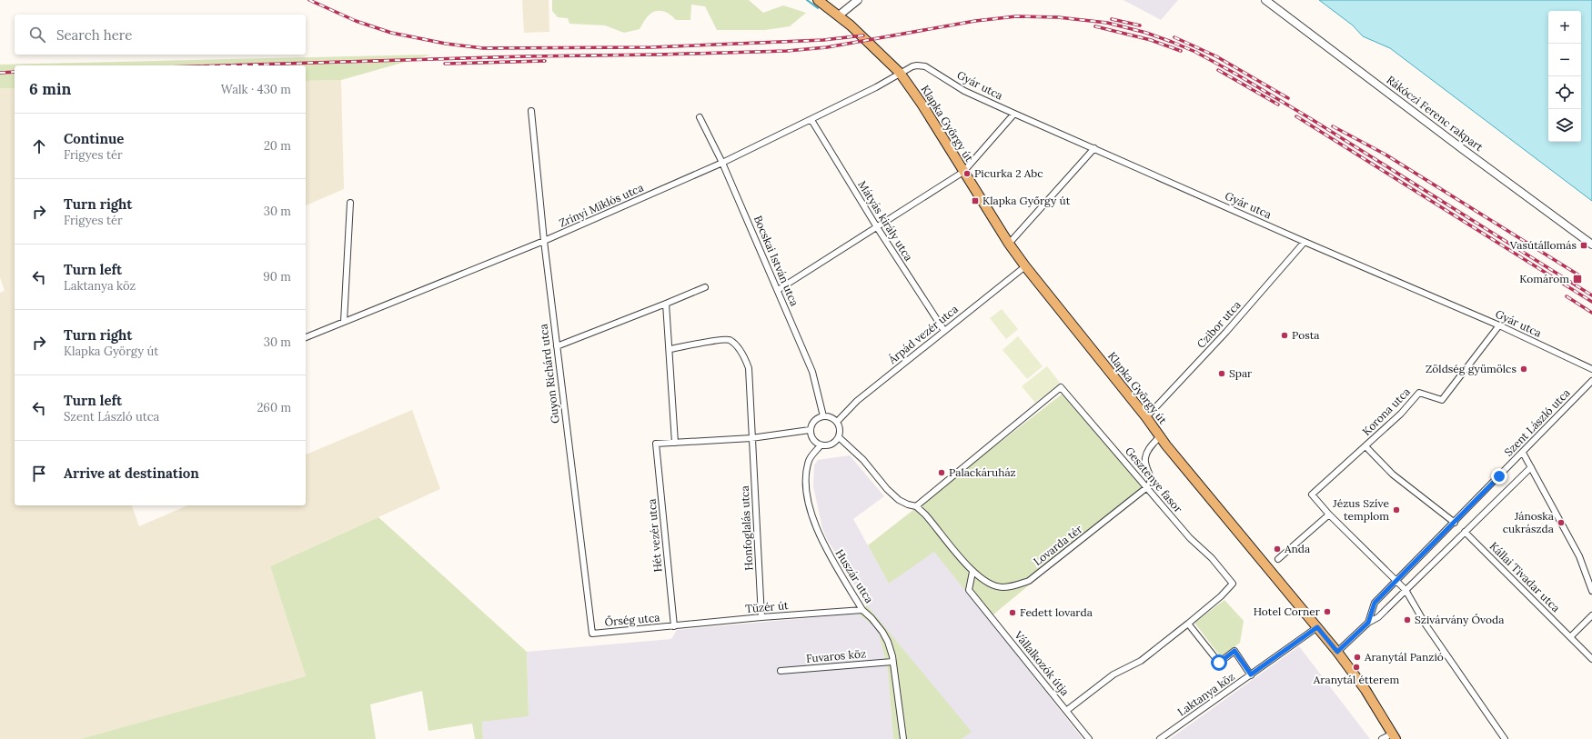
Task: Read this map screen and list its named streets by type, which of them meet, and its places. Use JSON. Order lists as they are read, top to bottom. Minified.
{"streets":{"main road":["Klapka György út"],"street":["Gyár utca","Rákóczi Ferenc rakpart","Zrínyi Miklós utca","Mátyás király utca","Bocskai István utca","Czibor utca","Árpád vezér utca","Guyon Richárd utca","Korona utca","Szent László utca","Gesztenye fasor","Honfoglalás utca","Hét vezér utca","Lovarda tér","Huszár utca","Kállai Tivadar utca","Tüzér út","Őrség utca","Fuvaros köz","Vállalkozók útja","Laktanya köz"]},"crossings":[["Gyár utca","Klapka György út"],["Gyár utca","Zrínyi Miklós utca"],["Gyár utca","Czibor utca"],["Gyár utca","Korona utca"],["Klapka György út","Zrínyi Miklós utca"],["Klapka György út","Czibor utca"],["Klapka György út","Árpád vezér utca"],["Klapka György út","Szent László utca"],["Klapka György út","Laktanya köz"],["Zrínyi Miklós utca","Mátyás király utca"],["Zrínyi Miklós utca","Bocskai István utca"],["Zrínyi Miklós utca","Guyon Richárd utca"],["Mátyás király utca","Árpád vezér utca"],["Bocskai István utca","Árpád vezér utca"],["Bocskai István utca","Huszár utca"],["Árpád vezér utca","Huszár utca"],["Guyon Richárd utca","Őrség utca"],["Szent László utca","Kállai Tivadar utca"],["Gesztenye fasor","Lovarda tér"],["Gesztenye fasor","Vállalkozók útja"],["Honfoglalás utca","Tüzér út"],["Hét vezér utca","Tüzér út"],["Hét vezér utca","Őrség utca"],["Lovarda tér","Vállalkozók útja"],["Huszár utca","Tüzér út"],["Huszár utca","Fuvaros köz"],["Tüzér út","Őrség utca"]],"places":{"other":["Picurka 2 Abc","Posta","Zöldség gyümölcs","Spar","Palackáruház","Jézus Szíve templom","Jánoska cukrászda","Anda","Hotel Corner","Fedett lovarda","Szivárvány Óvoda","Aranytál Panzió","Aranytál étterem"],"transit":["Klapka Győrgy út","Vasútállomás","Komárom"]},"page":{"map_buttons":["+","−"],"search":"Search here","heading":["6 min","Walk · 430 m"],"list":[["Continue","Frigyes tér","20 m"],["Turn right","Frigyes tér","30 m"],["Turn left","Laktanya köz","90 m"],["Turn right","Klapka György út","30 m"],["Turn left","Szent László utca","260 m"],"Arrive at destination"]}}
